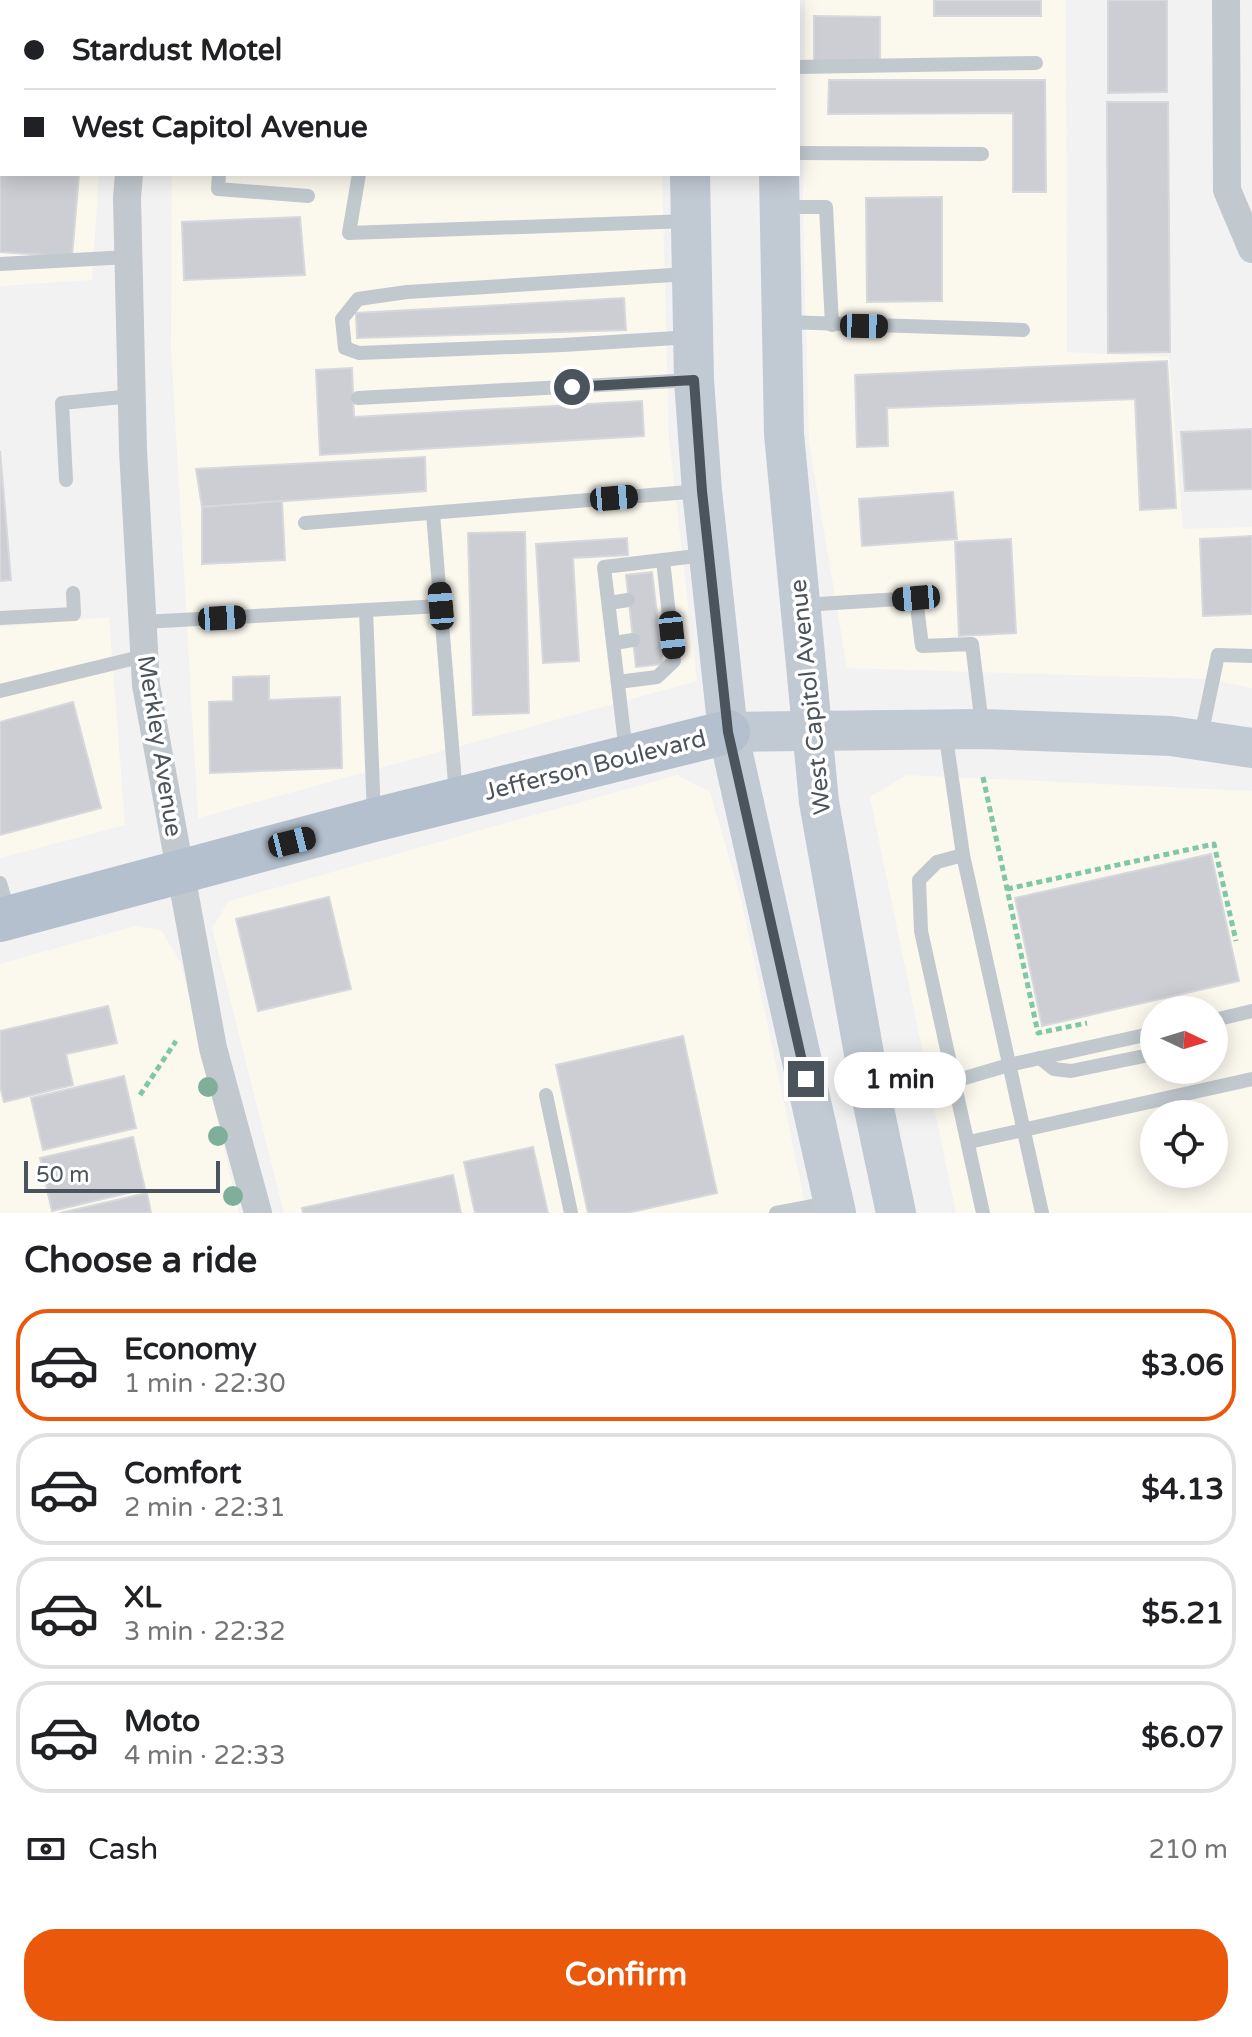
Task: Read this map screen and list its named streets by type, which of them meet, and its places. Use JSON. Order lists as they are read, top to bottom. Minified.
{"streets":{"main road":["West Capitol Avenue","Jefferson Boulevard"],"street":["Merkley Avenue"]},"crossings":[["West Capitol Avenue","Jefferson Boulevard"],["Merkley Avenue","Jefferson Boulevard"]],"scale_bar":"50 m","north":"right","page":{"banner":["Stardust Motel","West Capitol Avenue"],"bubble":"1 min","scale":"50 m","heading":"Choose a ride","list":[{"name":"Economy","note":"1 min · 22:30","value":"$3.06"},{"name":"Comfort","note":"2 min · 22:31","value":"$4.13"},{"name":"XL","note":"3 min · 22:32","value":"$5.21"},{"name":"Moto","note":"4 min · 22:33","value":"$6.07"}],"pay":["Cash","210 m"],"buttons":"Confirm"}}
